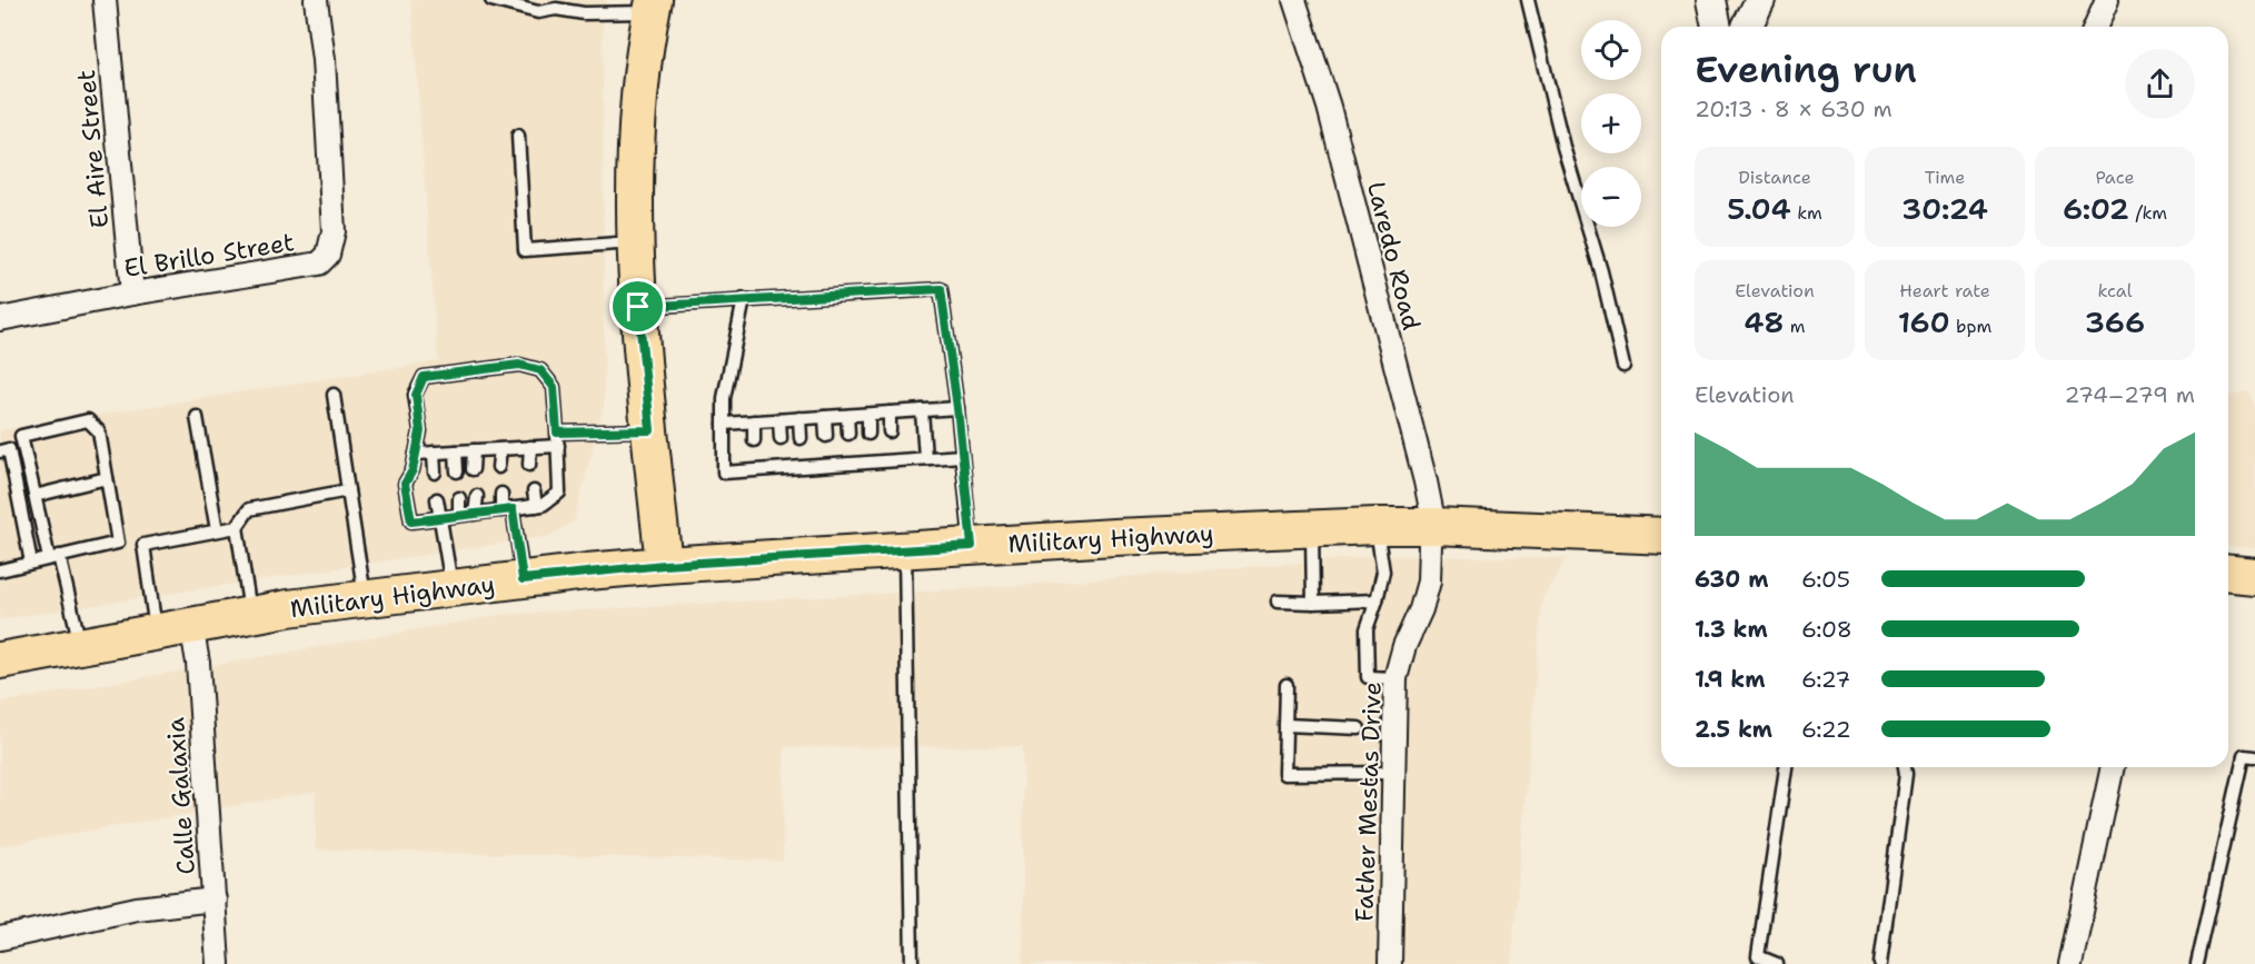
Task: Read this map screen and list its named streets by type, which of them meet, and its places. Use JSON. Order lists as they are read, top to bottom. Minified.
{"streets":{"main road":["Military Highway"],"street":["El Aire Street","El Brillo Street","Laredo Road","Calle Galaxia","Father Mestas Drive"]},"crossings":[["El Aire Street","El Brillo Street"],["Laredo Road","Military Highway"],["Laredo Road","Father Mestas Drive"],["Military Highway","Calle Galaxia"],["Military Highway","Father Mestas Drive"]],"page":{"map_buttons":["+","−"],"heading":["Evening run","20:13 · 8 × 630 m"],"stats":[["Distance","5.04 km"],["Time","30:24"],["Pace","6:02 /km"],["Elevation","48 m"],["Heart rate","160 bpm"],["kcal","366"]],"chart":["Elevation","274–279 m"],"list":[{"name":"630 m","note":"6:05"},{"name":"1.3 km","note":"6:08"},{"name":"1.9 km","note":"6:27"},{"name":"2.5 km","note":"6:22"}]}}
